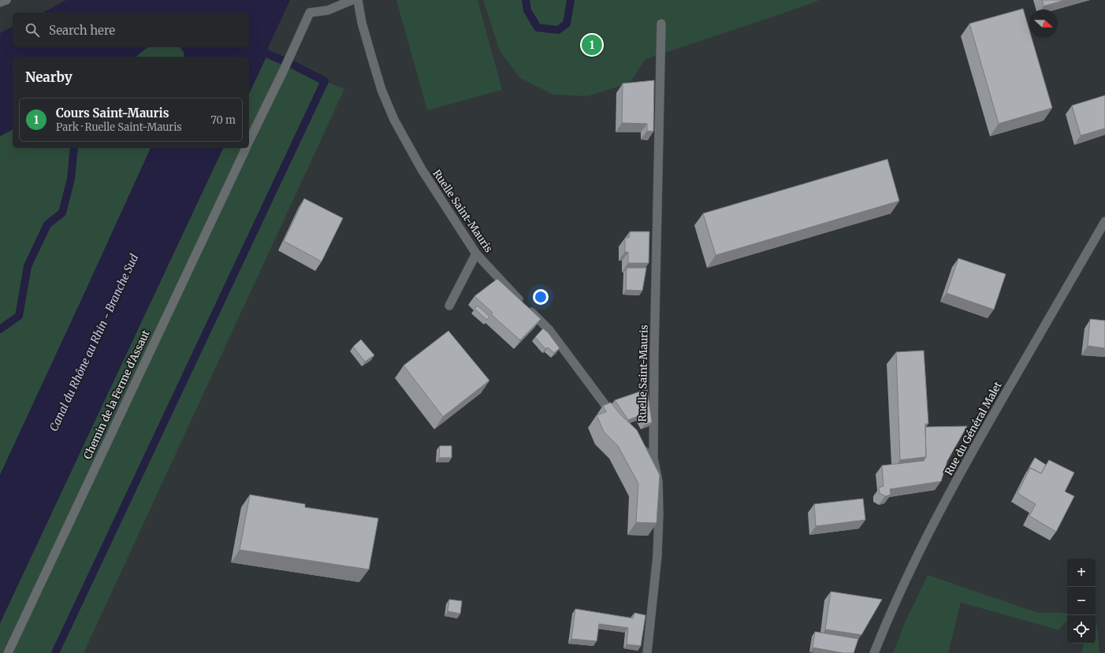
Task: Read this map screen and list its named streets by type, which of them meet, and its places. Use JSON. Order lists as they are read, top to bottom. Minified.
{"streets":{"street":["Ruelle Saint-Mauris","Chemin de la Ferme d'Assaut","Rue du Général Malet"]},"water":["Canal du Rhône au Rhin - Branche Sud"],"north":"right","page":{"search":"Search here","pins":"1","heading":"Nearby","list":[{"mark":"1","name":"Cours Saint-Mauris","note":"Park · Ruelle Saint-Mauris","value":"70 m"}],"map_buttons":["+","−"]}}
